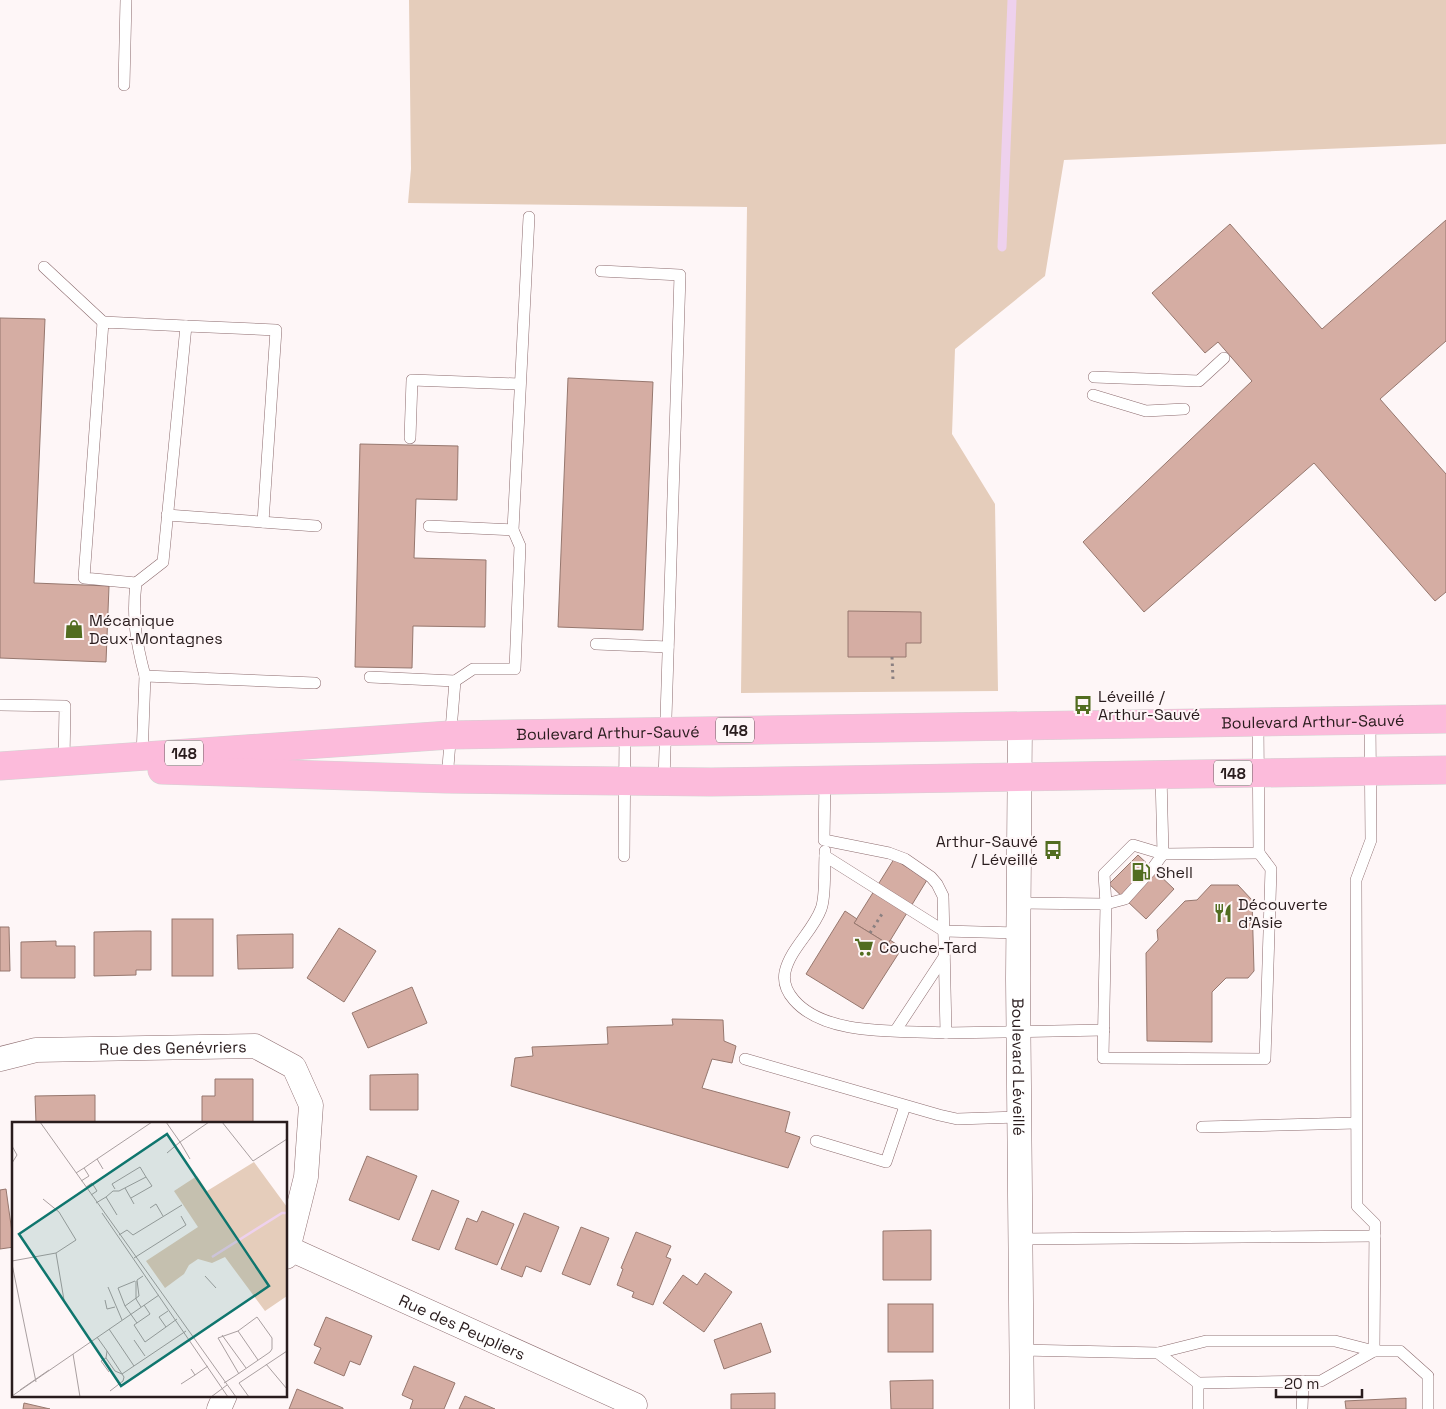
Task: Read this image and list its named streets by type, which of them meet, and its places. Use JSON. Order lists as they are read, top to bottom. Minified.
{"streets":{"main road":["Boulevard Arthur-Sauvé","148"],"street":["Rue des Genévriers","Boulevard Léveillé","Rue des Peupliers"]},"crossings":[["Boulevard Arthur-Sauvé","Boulevard Léveillé"],["Rue des Genévriers","Rue des Peupliers"]],"places":{"shop":["Mécanique Deux-Montagnes"],"bus stop":["Léveillé / Arthur-Sauvé","Arthur-Sauvé / Léveillé"],"fuel station":["Shell"],"restaurant":["Découverte d'Asie"],"supermarket":["Couche-Tard"]},"scale_bar":"20 m"}
